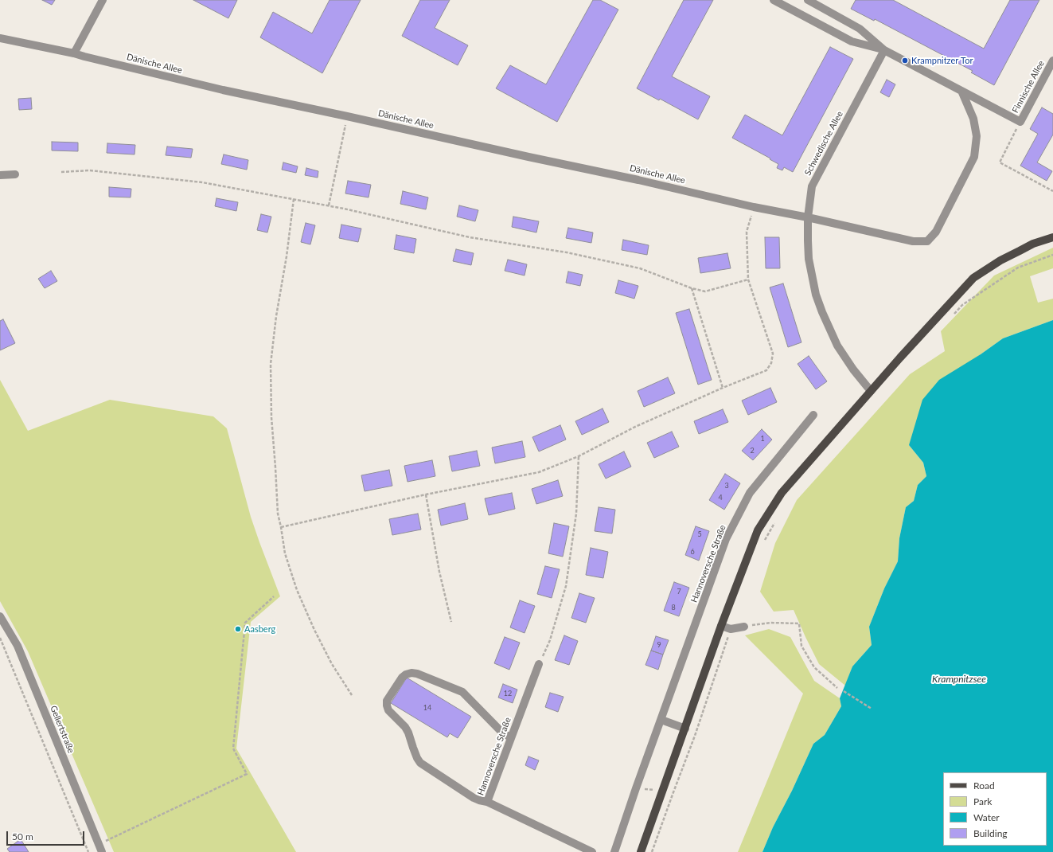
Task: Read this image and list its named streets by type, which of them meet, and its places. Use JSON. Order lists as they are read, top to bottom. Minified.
{"streets":{"street":["Dänische Allee","Finnische Allee","Schwedische Allee","Hannoversche Straße","Gellertstraße"]},"crossings":[["Dänische Allee","Schwedische Allee"]],"water":["Krampnitzsee"],"places":["Krampnitzer Tor","Aasberg"],"house_numbers":["1","2","3","4","5","6","7","8","9","12","14"],"legend":["Road","Park","Water","Building"],"scale_bar":"50 m"}
